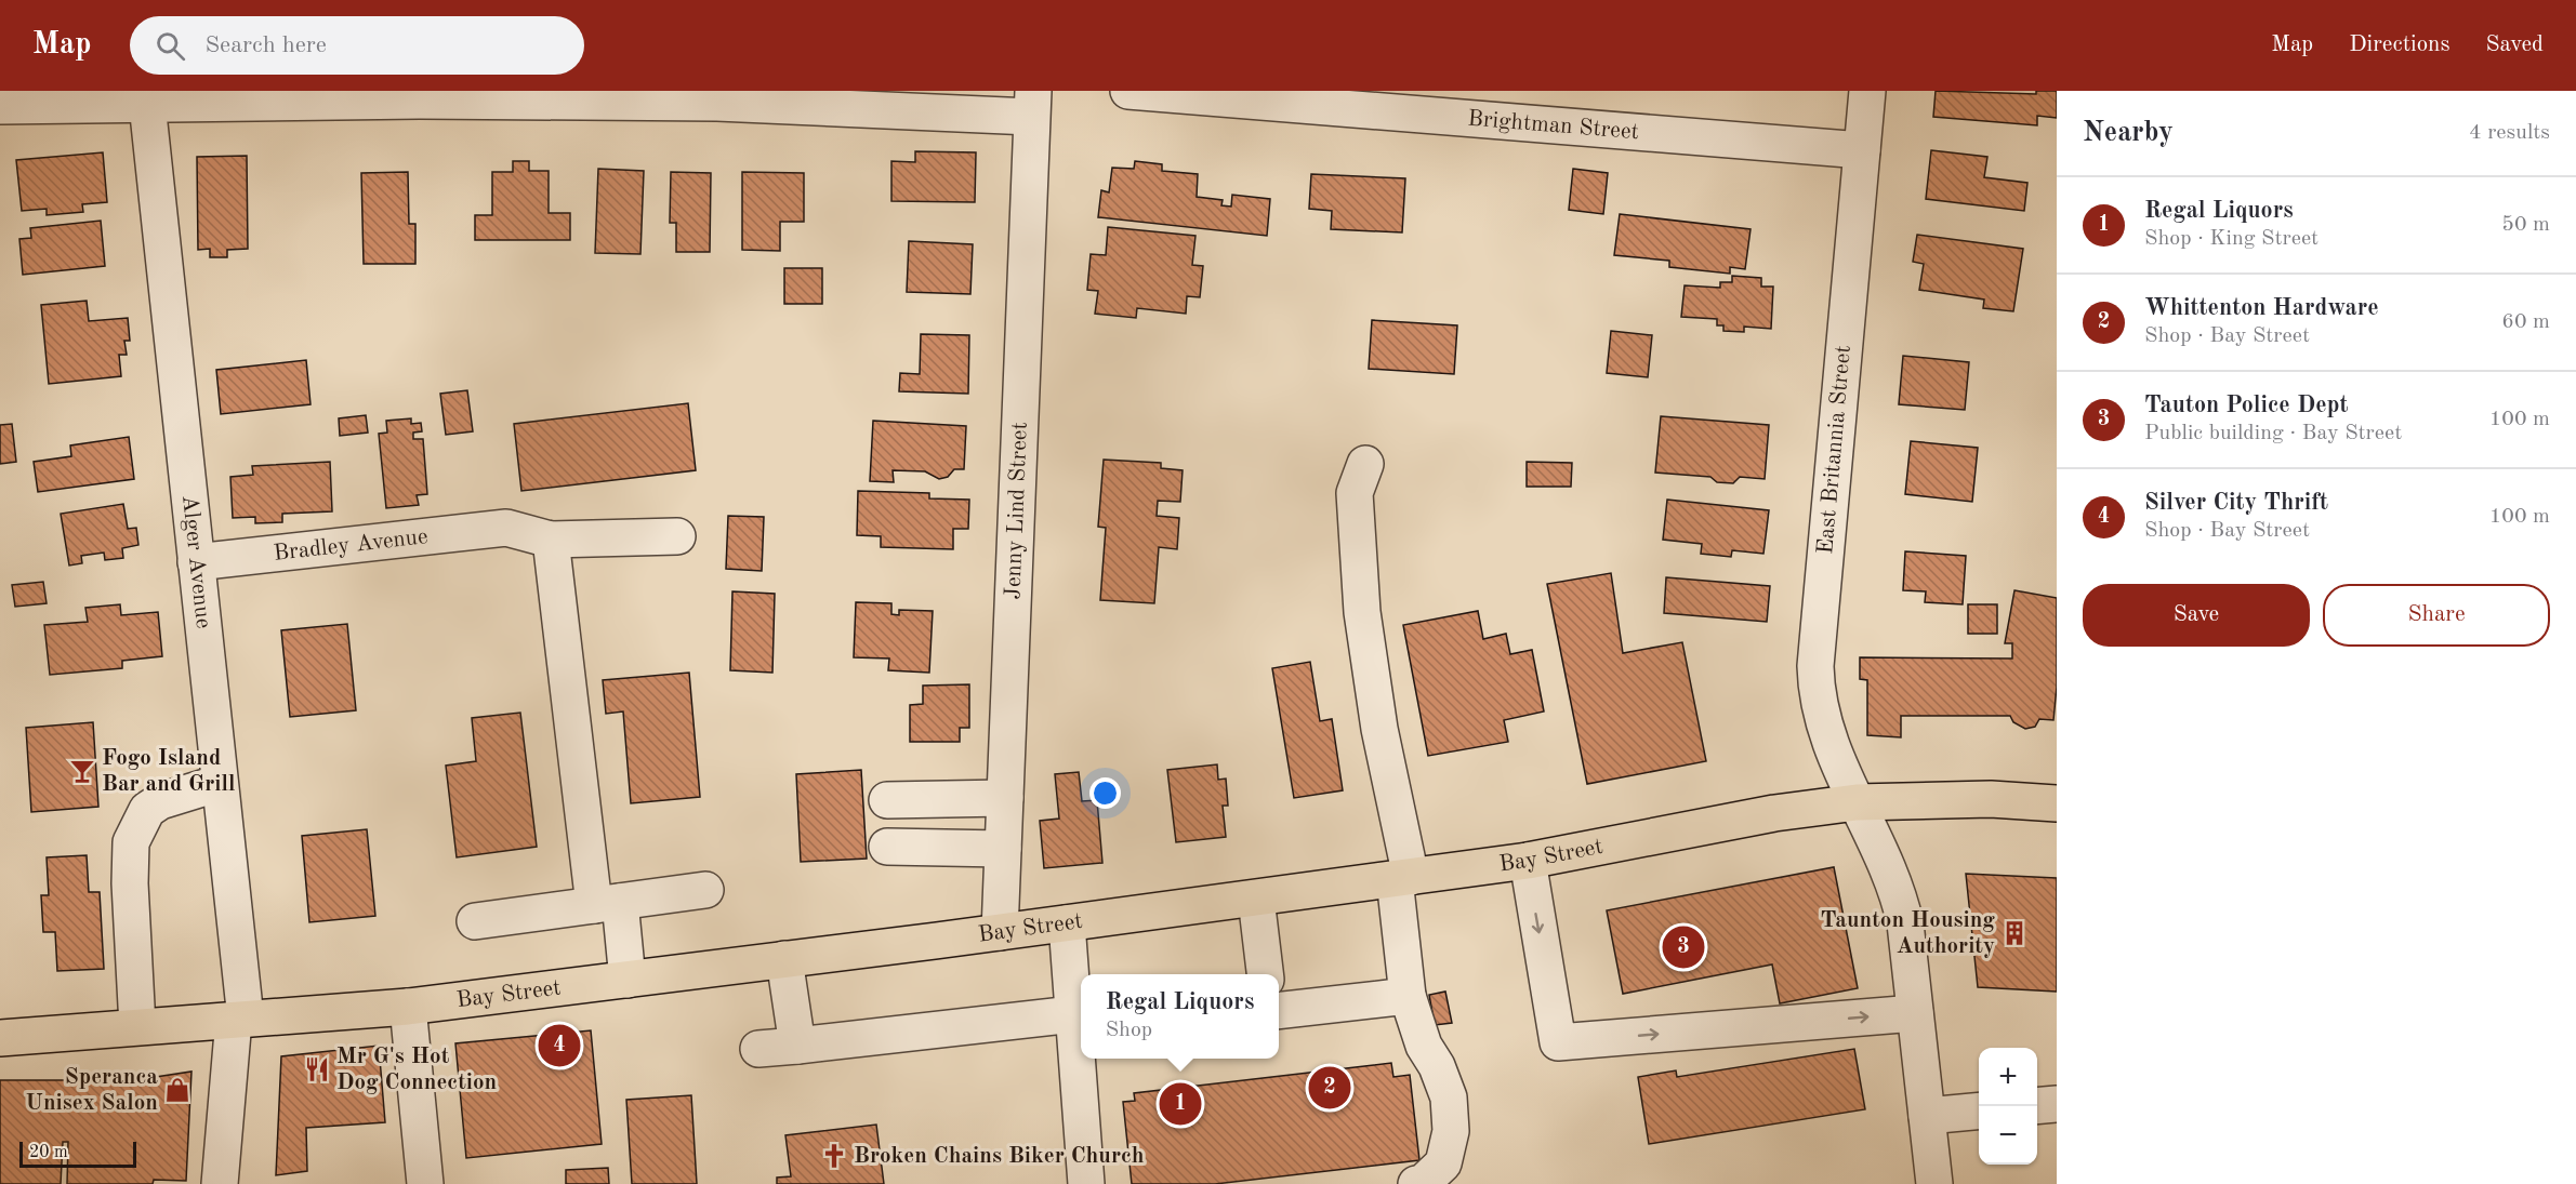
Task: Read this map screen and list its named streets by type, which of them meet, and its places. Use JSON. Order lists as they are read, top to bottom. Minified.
{"streets":{"main road":["Bay Street"],"street":["Brightman Street","East Britannia Street","Jenny Lind Street","Bradley Avenue","Alger Avenue"]},"crossings":[["Brightman Street","East Britannia Street"],["East Britannia Street","Bay Street"],["Jenny Lind Street","Bay Street"],["Bradley Avenue","Alger Avenue"],["Alger Avenue","Bay Street"]],"places":{"bar":["Fogo Island Bar and Grill"],"building":["Taunton Housing Authority"],"restaurant":["Mr G's Hot Dog Connection"],"shop":["Speranca Unisex Salon"],"church":["Broken Chains Biker Church"]},"scale_bar":"20 m","page":{"header":"Map","search":"Search here","nav":["Map","Directions","Saved"],"heading":["Nearby","4 results"],"list":[{"mark":"1","name":"Regal Liquors","note":"Shop · King Street","value":"50 m"},{"mark":"2","name":"Whittenton Hardware","note":"Shop · Bay Street","value":"60 m"},{"mark":"3","name":"Tauton Police Dept","note":"Public building · Bay Street","value":"100 m"},{"mark":"4","name":"Silver City Thrift","note":"Shop · Bay Street","value":"100 m"}],"buttons":["Save","Share"],"pins":["3","4","2","1"],"popup":["Regal Liquors","Shop"],"map_buttons":["+","−"],"scale":"20 m"}}
